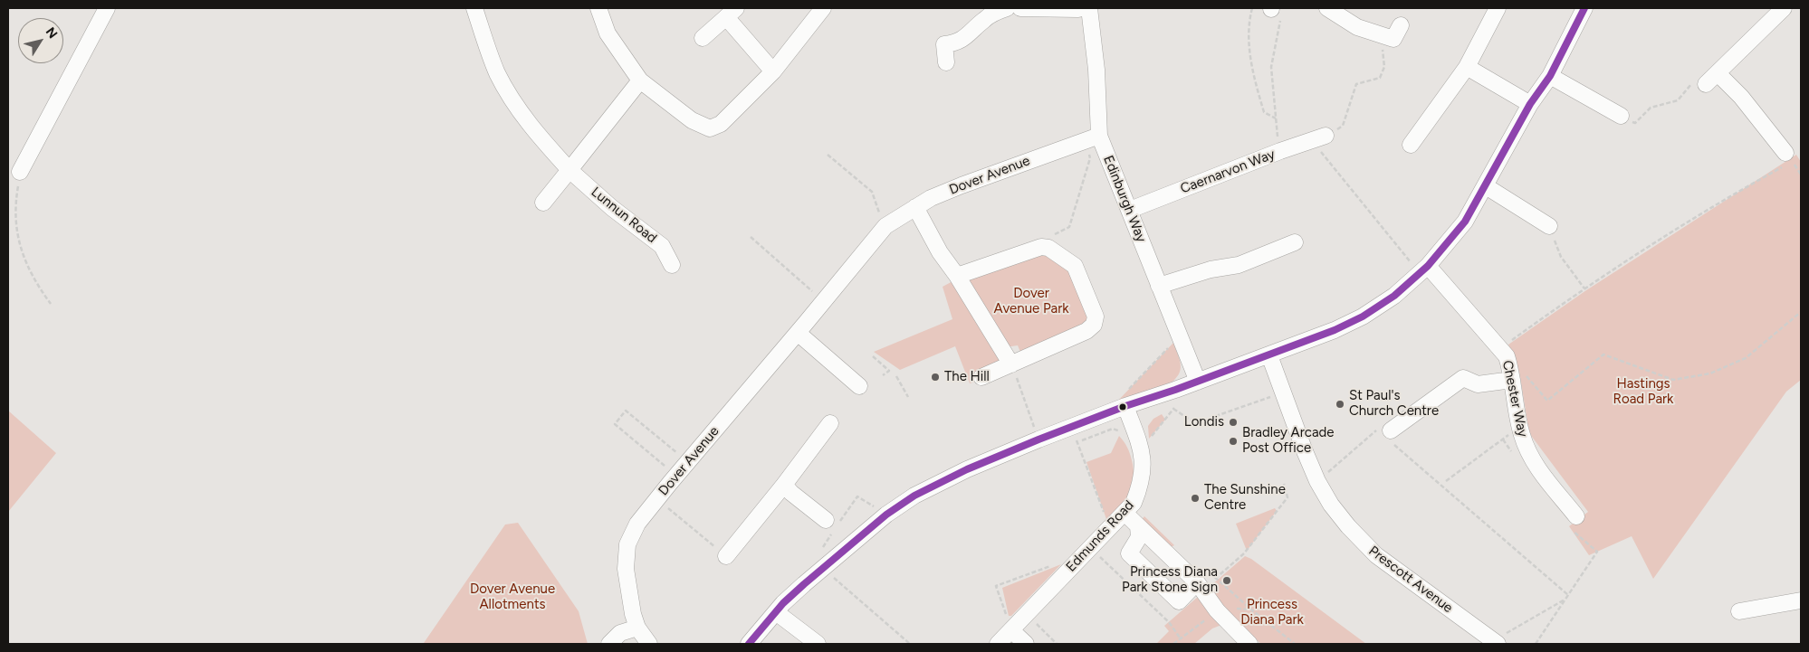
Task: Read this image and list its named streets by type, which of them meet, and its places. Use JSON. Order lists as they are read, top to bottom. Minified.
{"streets":{"street":["Caernarvon Way","Dover Avenue","Edinburgh Way","Lunnun Road","Chester Way","Edmunds Road","Prescott Avenue"]},"crossings":[["Caernarvon Way","Edinburgh Way"],["Dover Avenue","Edinburgh Way"]],"parks":["Dover Avenue Park","Hastings Road Park","Dover Avenue Allotments","Princess Diana Park"],"places":["The Hill","St Paul's Church Centre","Londis","Bradley Arcade Post Office","The Sunshine Centre","Princess Diana Park Stone Sign"],"north":"top right"}
